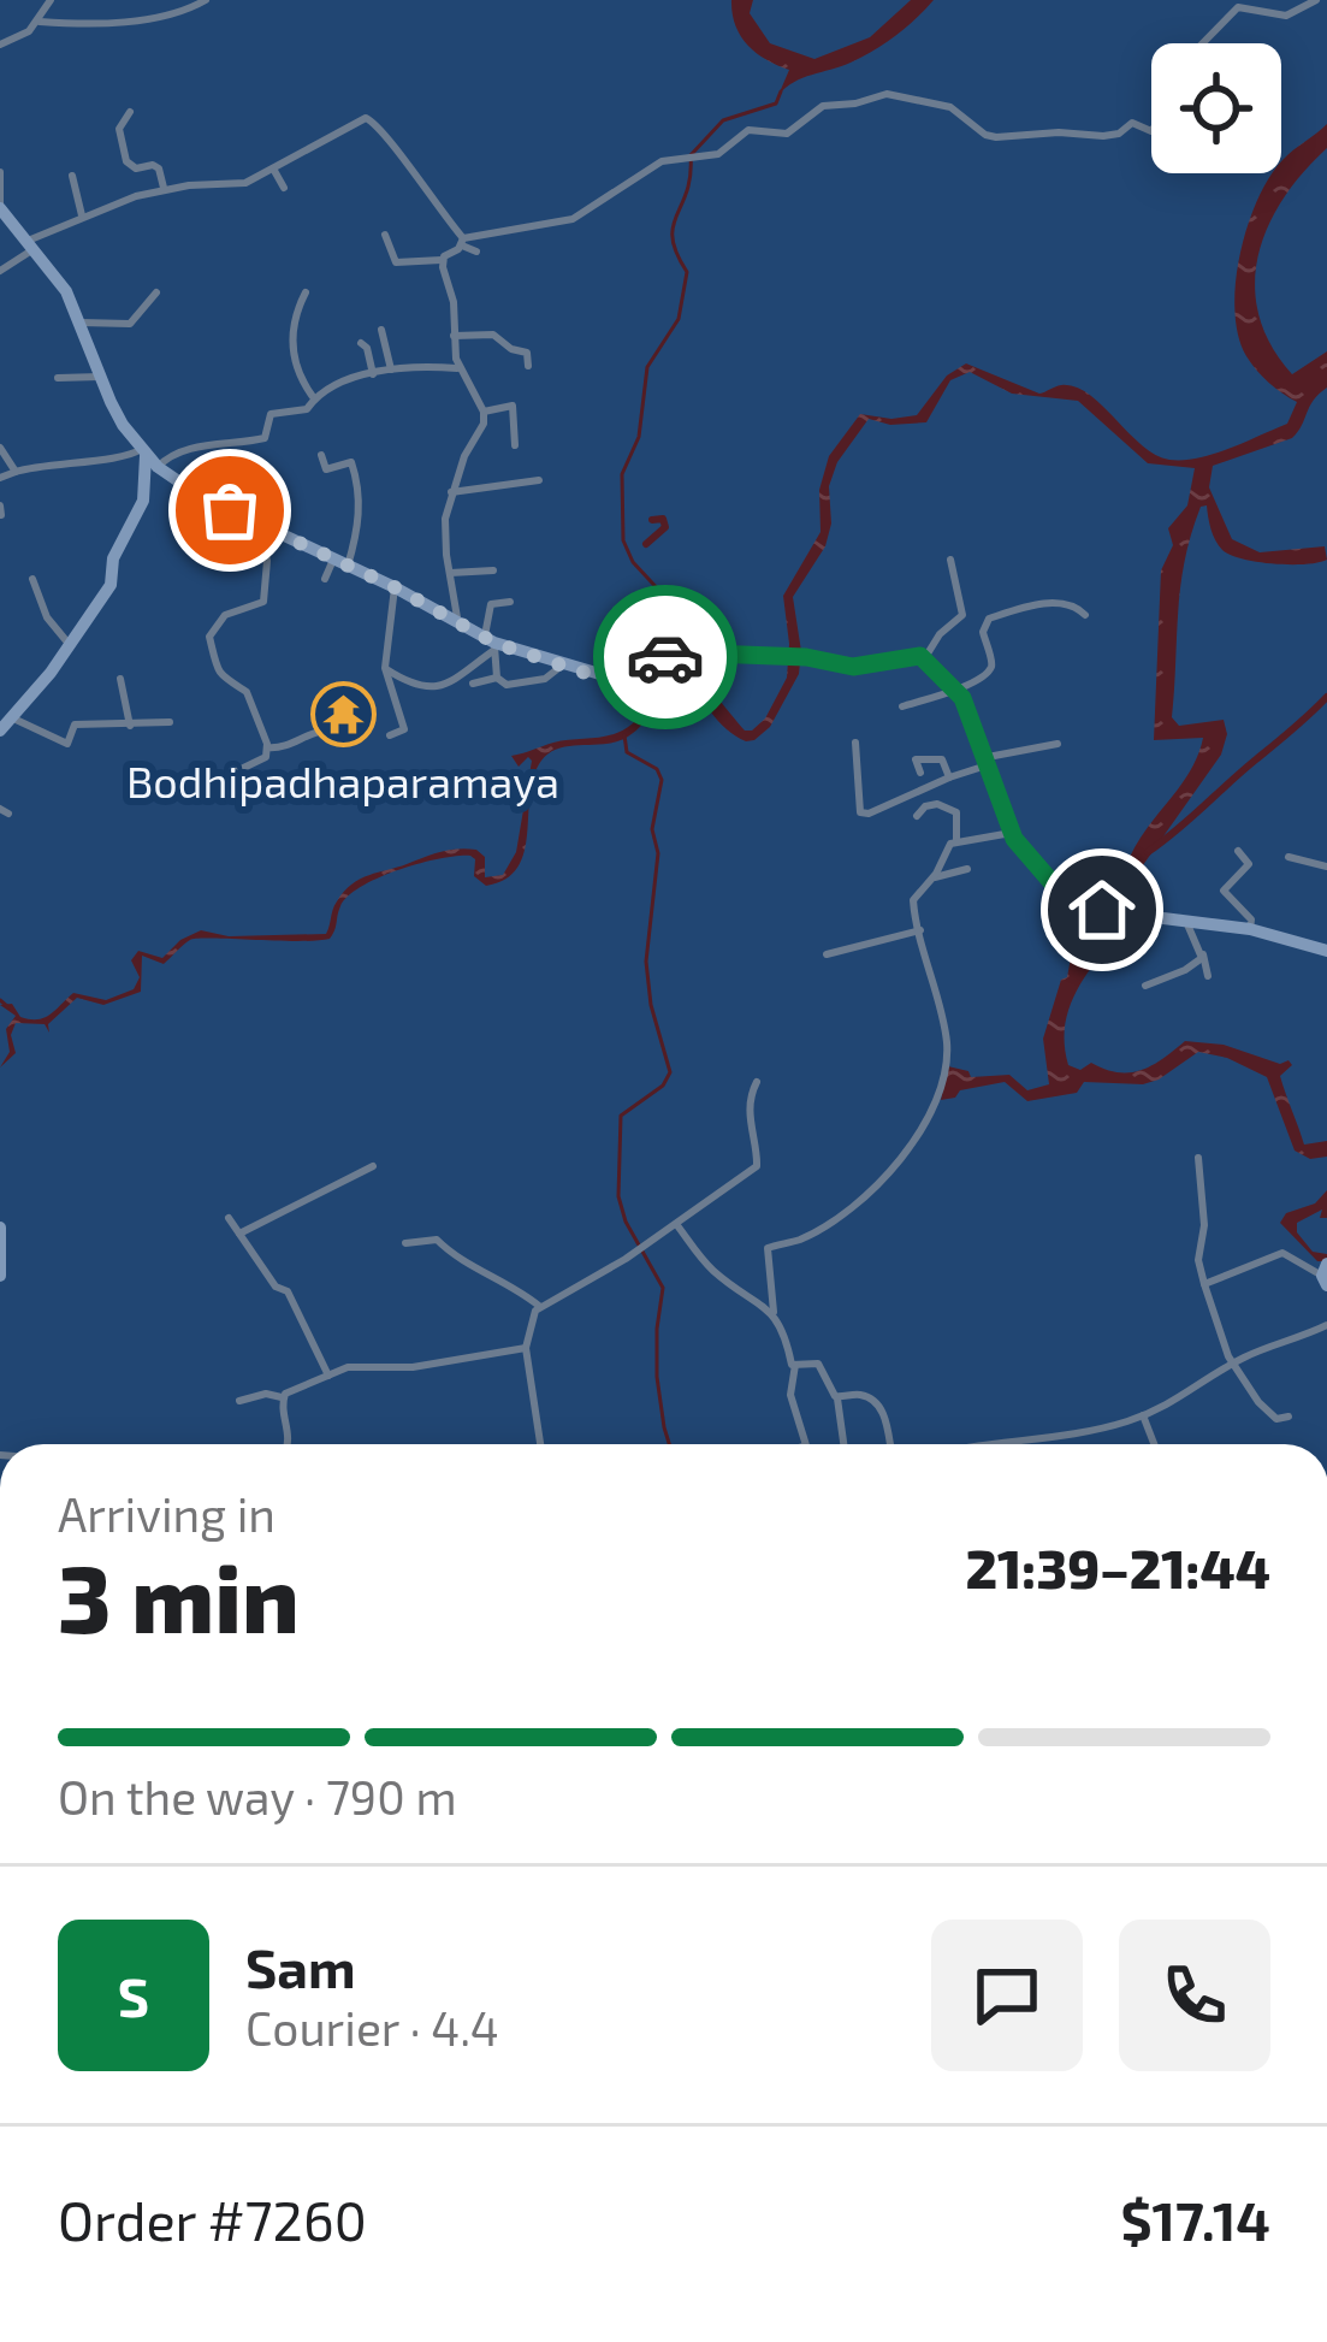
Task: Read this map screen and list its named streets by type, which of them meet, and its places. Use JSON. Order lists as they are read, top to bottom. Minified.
{"places":{"temple":["Bodhipadhaparamaya"]},"page":{"heading":["3 min","Arriving in","21:39–21:44"],"panel":["Sam","Courier · 4.4","Order #7260","$17.14"],"bar":"On the way · 790 m","round":"S"}}
